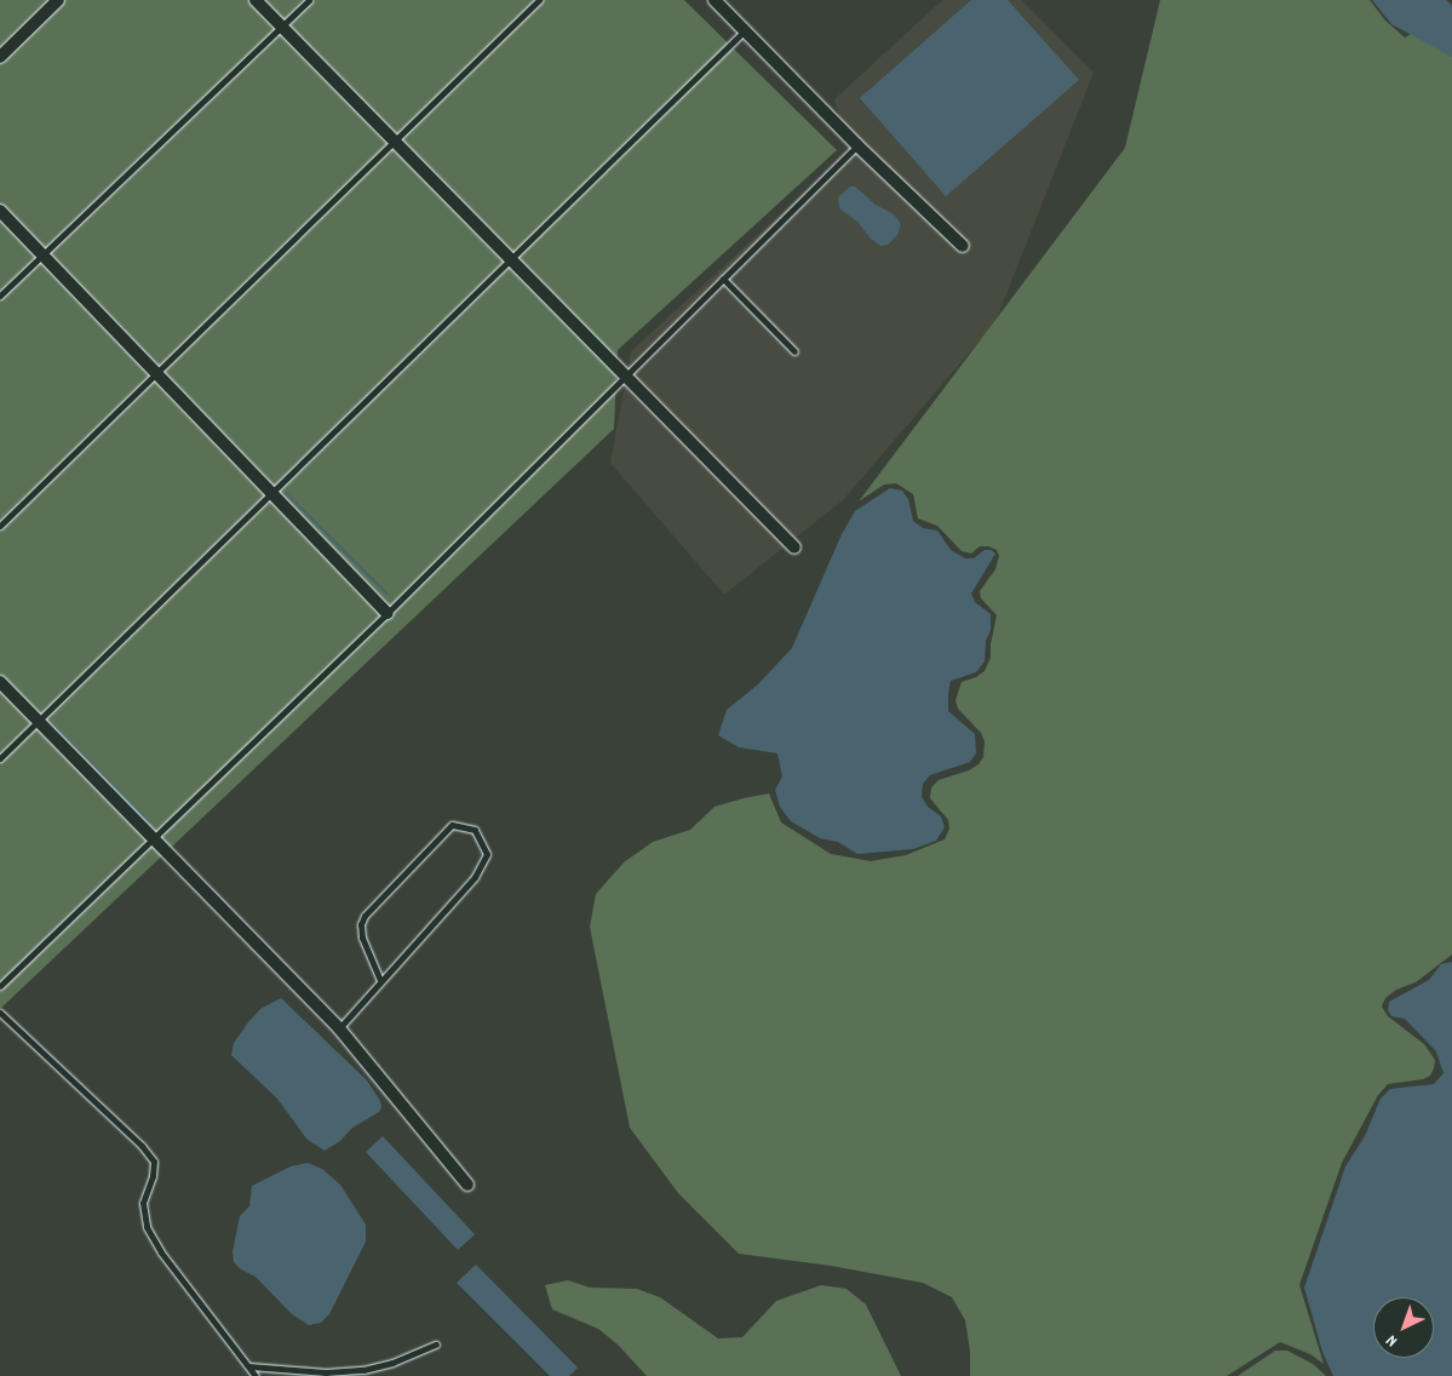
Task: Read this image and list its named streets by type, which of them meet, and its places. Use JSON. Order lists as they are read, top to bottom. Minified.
{"north":"bottom left"}
